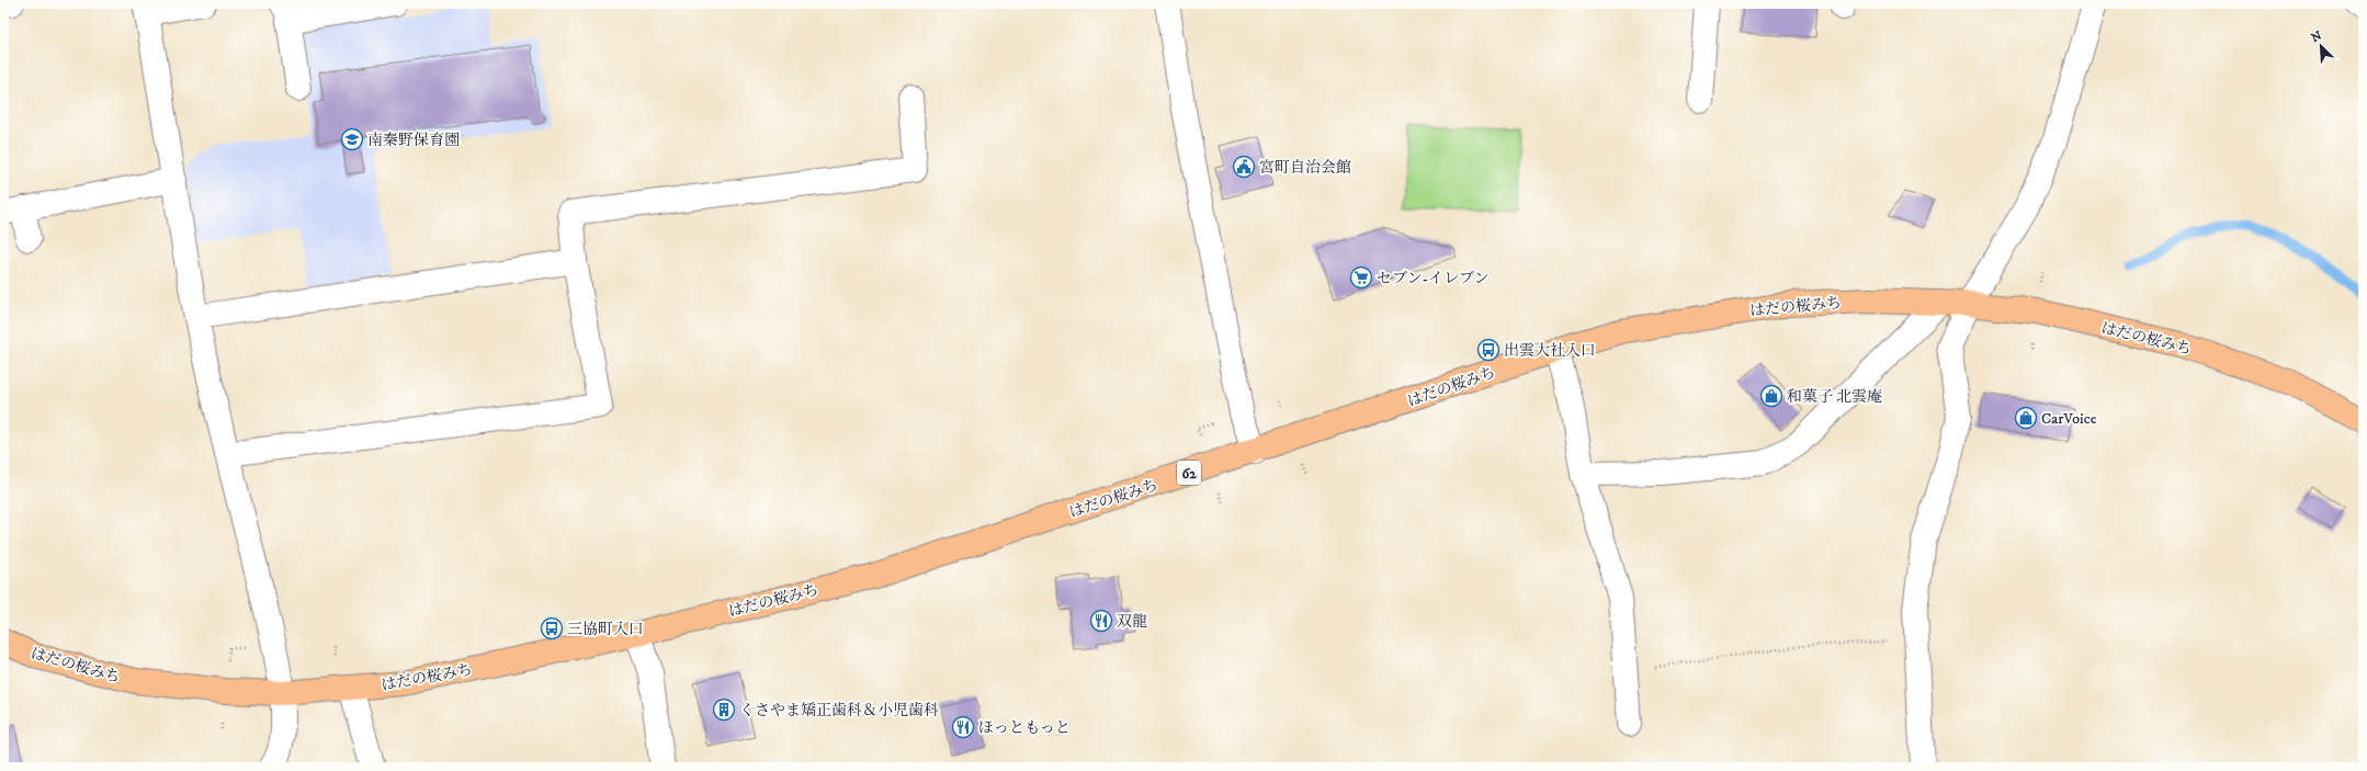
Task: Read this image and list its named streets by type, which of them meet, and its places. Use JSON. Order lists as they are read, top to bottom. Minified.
{"streets":{"main road":["はだの桜みち","62"]},"places":{"school or university":["南秦野保育園"],"public building":["宮町自治会館"],"supermarket":["セブン-イレブン"],"bus stop":["出雲大社入口","三協町入口"],"shop":["和菓子 北雲庵","CarVoice"],"restaurant":["双龍","ほっともっと"],"building":["くさやま矯正歯科＆小児歯科"]},"north":"top left"}
